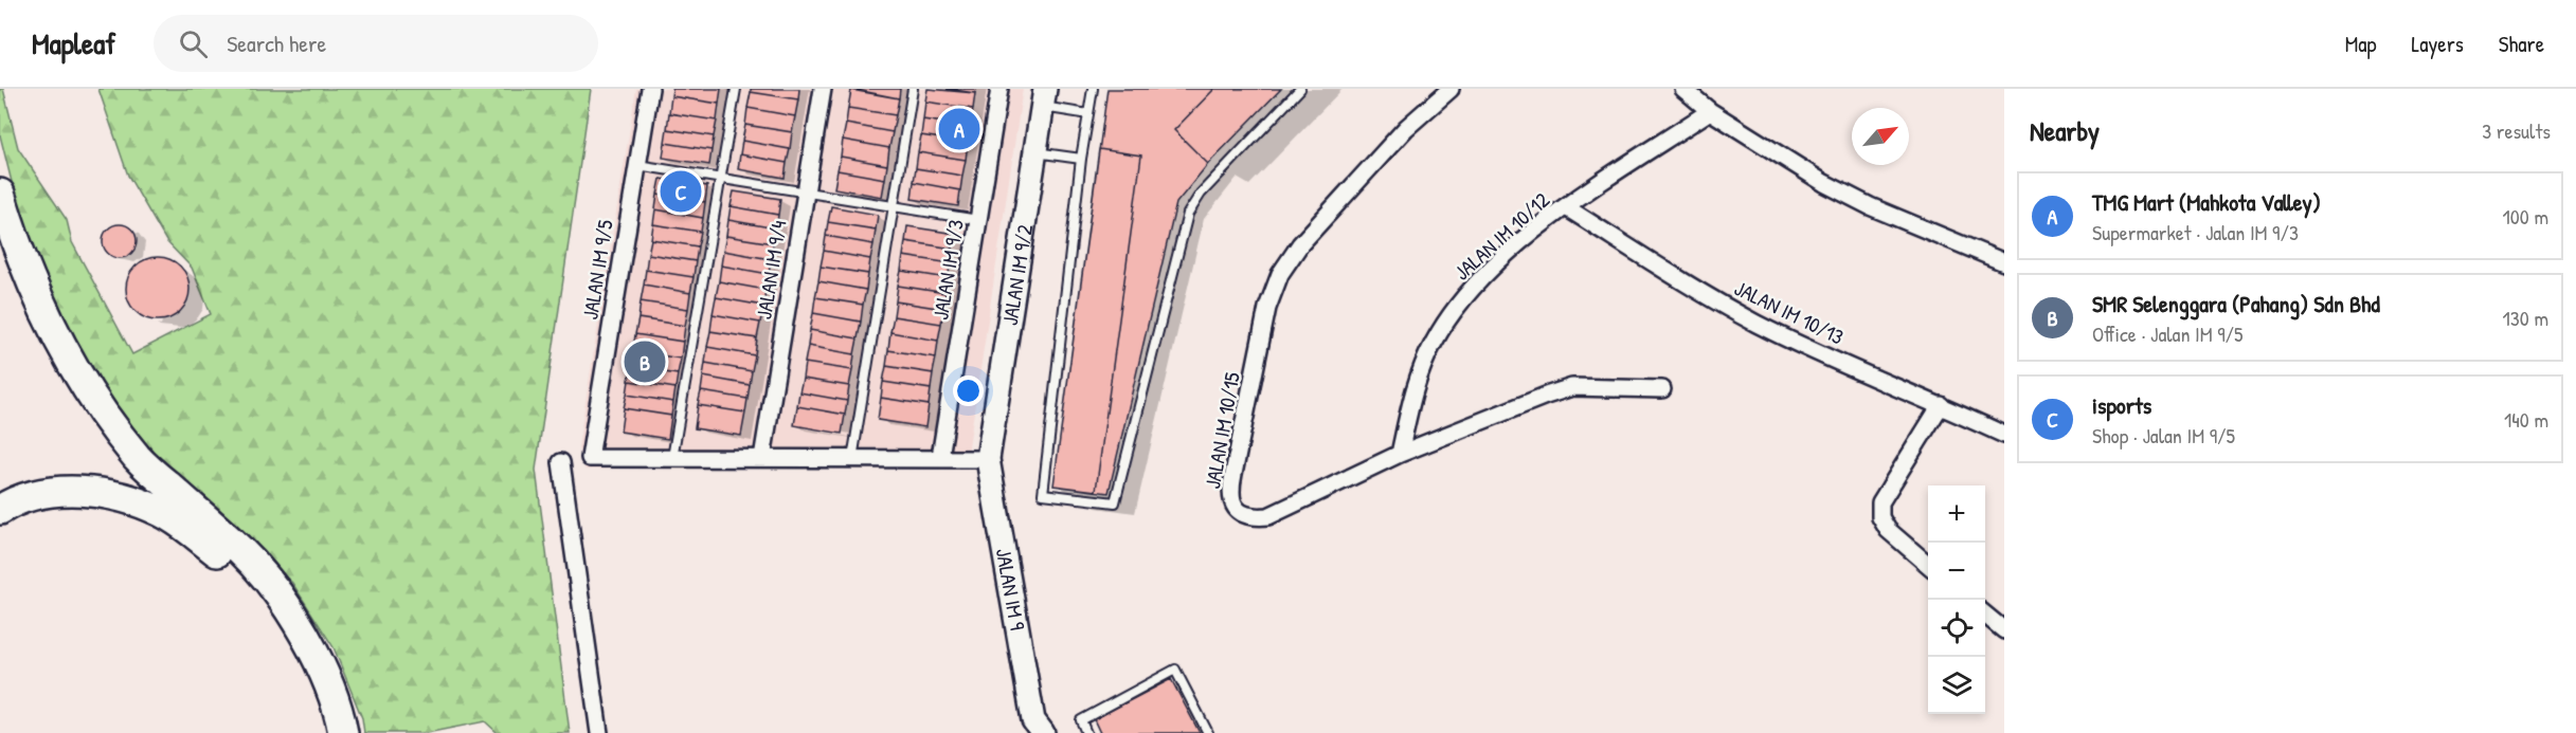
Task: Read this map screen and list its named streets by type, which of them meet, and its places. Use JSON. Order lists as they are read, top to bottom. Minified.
{"streets":{"street":["JALAN IM 10/12","JALAN IM 9/5","JALAN IM 9/4","JALAN IM 9/3","JALAN IM 9/2","JALAN IM 10/13","JALAN IM 10/15","JALAN IM 9"]},"crossings":[["JALAN IM 10/12","JALAN IM 10/13"],["JALAN IM 10/12","JALAN IM 10/15"],["JALAN IM 9/2","JALAN IM 9"]],"north":"top right","page":{"header":"Mapleaf","search":"Search here","nav":["Map","Layers","Share"],"heading":["Nearby","3 results"],"pins":["A","C","B"],"list":[{"mark":"A","name":"TMG Mart (Mahkota Valley)","note":"Supermarket · Jalan IM 9/3","value":"100 m"},{"mark":"B","name":"SMR Selenggara (Pahang) Sdn Bhd","note":"Office · Jalan IM 9/5","value":"130 m"},{"mark":"C","name":"isports","note":"Shop · Jalan IM 9/5","value":"140 m"}],"map_buttons":["+","−"]}}
